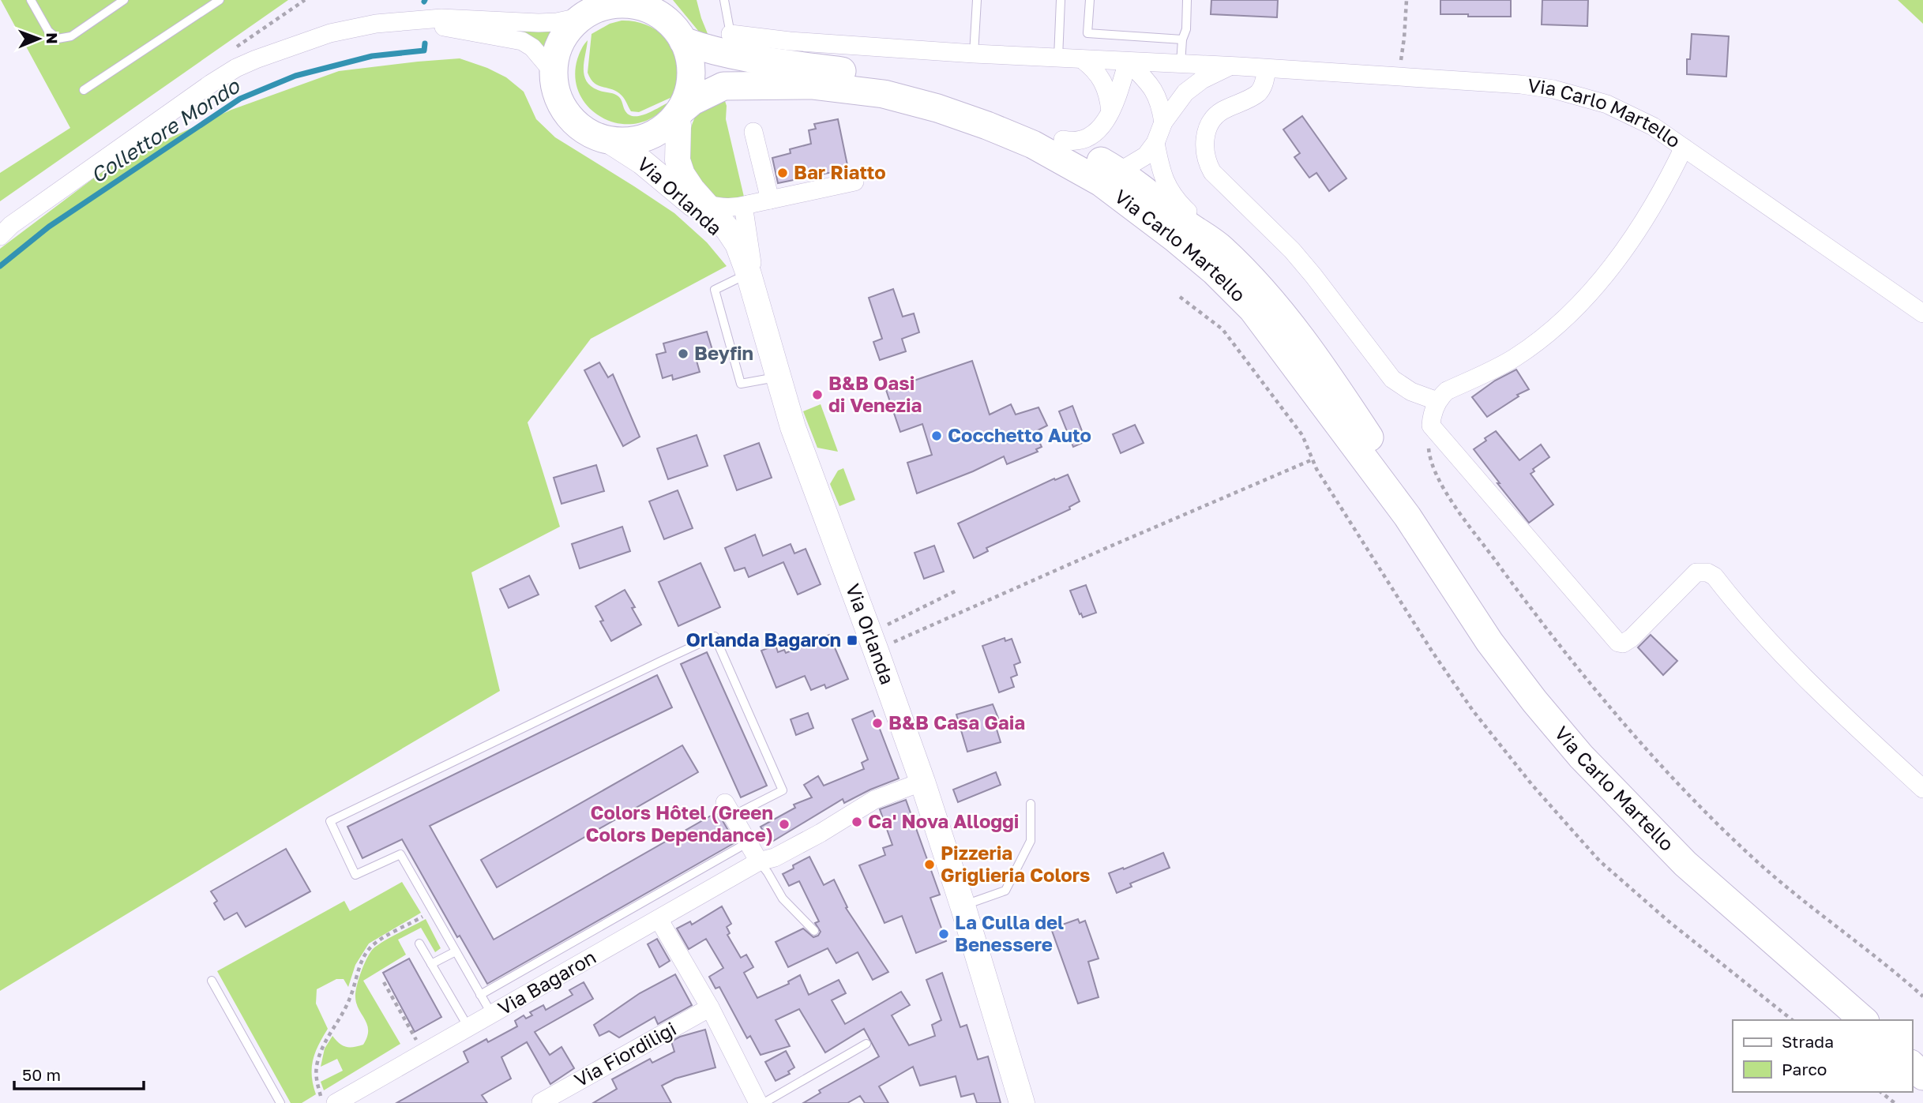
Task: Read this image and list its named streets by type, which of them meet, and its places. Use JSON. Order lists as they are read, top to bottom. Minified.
{"streets":{"main road":["Via Carlo Martello","Via Orlanda"],"street":["Via Bagaron","Via Fiordiligi"]},"crossings":[["Via Carlo Martello","Via Orlanda"],["Via Orlanda","Via Bagaron"]],"water":["Collettore Mondo"],"places":{"other":["Bar Riatto","Beyfin","B&B Oasi di Venezia","Cocchetto Auto","B&B Casa Gaia","Ca' Nova Alloggi","Colors Hôtel (Green Colors Dependance)","Pizzeria Griglieria Colors","La Culla del Benessere"],"transit":["Orlanda Bagaron"]},"legend":["Strada","Parco"],"scale_bar":"50 m","north":"right"}
